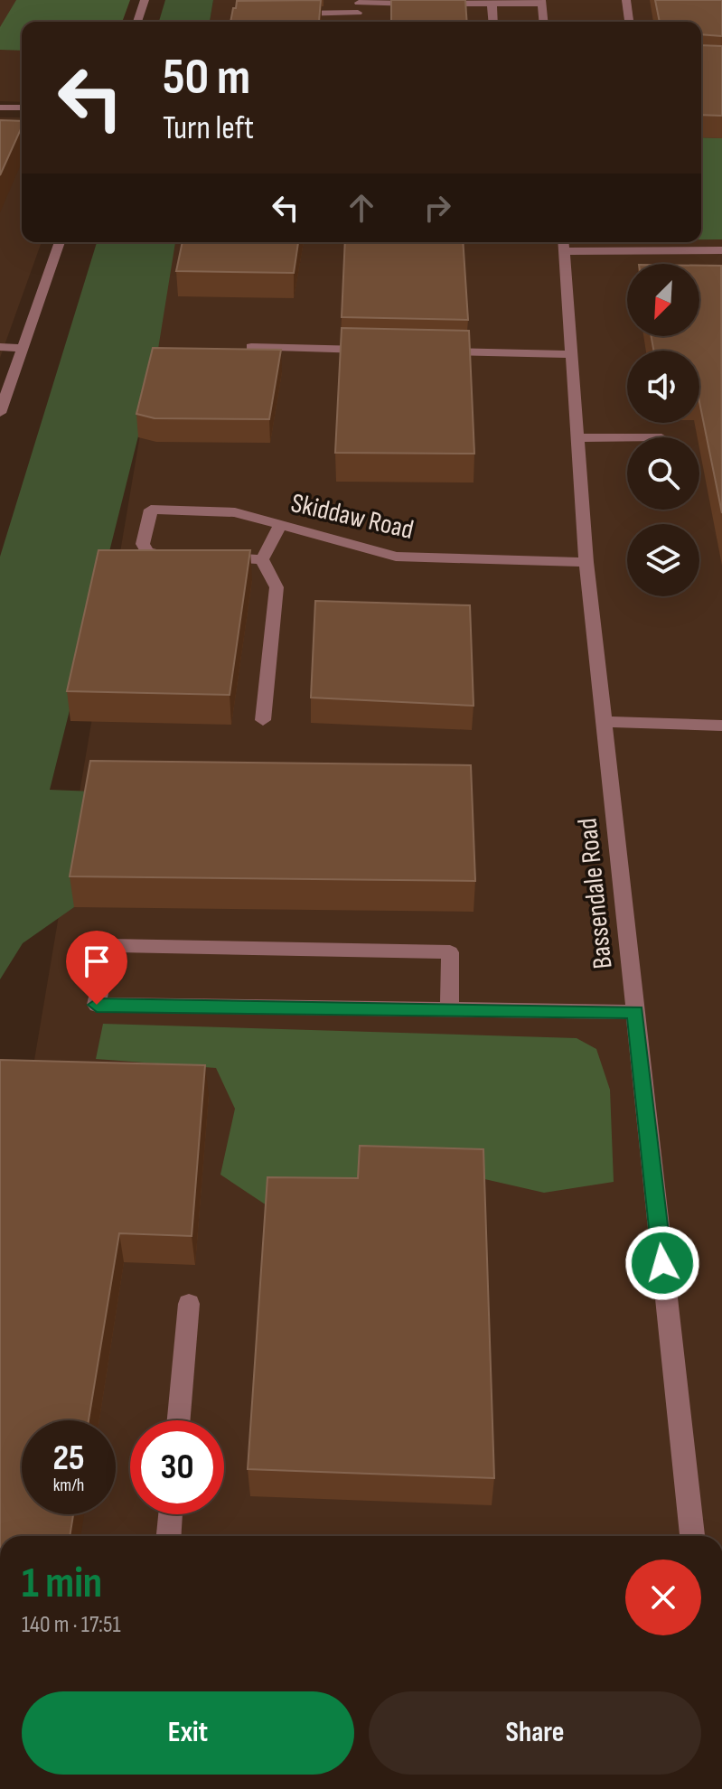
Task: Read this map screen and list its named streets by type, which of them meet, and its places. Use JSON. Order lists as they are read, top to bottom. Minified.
{"streets":{"street":["Skiddaw Road","Bassendale Road"]},"crossings":[["Skiddaw Road","Bassendale Road"]],"north":"bottom left","page":{"turn":["50 m","Turn left"],"speed":"25 km/h","limit":"30","heading":["1 min","140 m · 17:51"],"buttons":["Exit","Share"]}}
